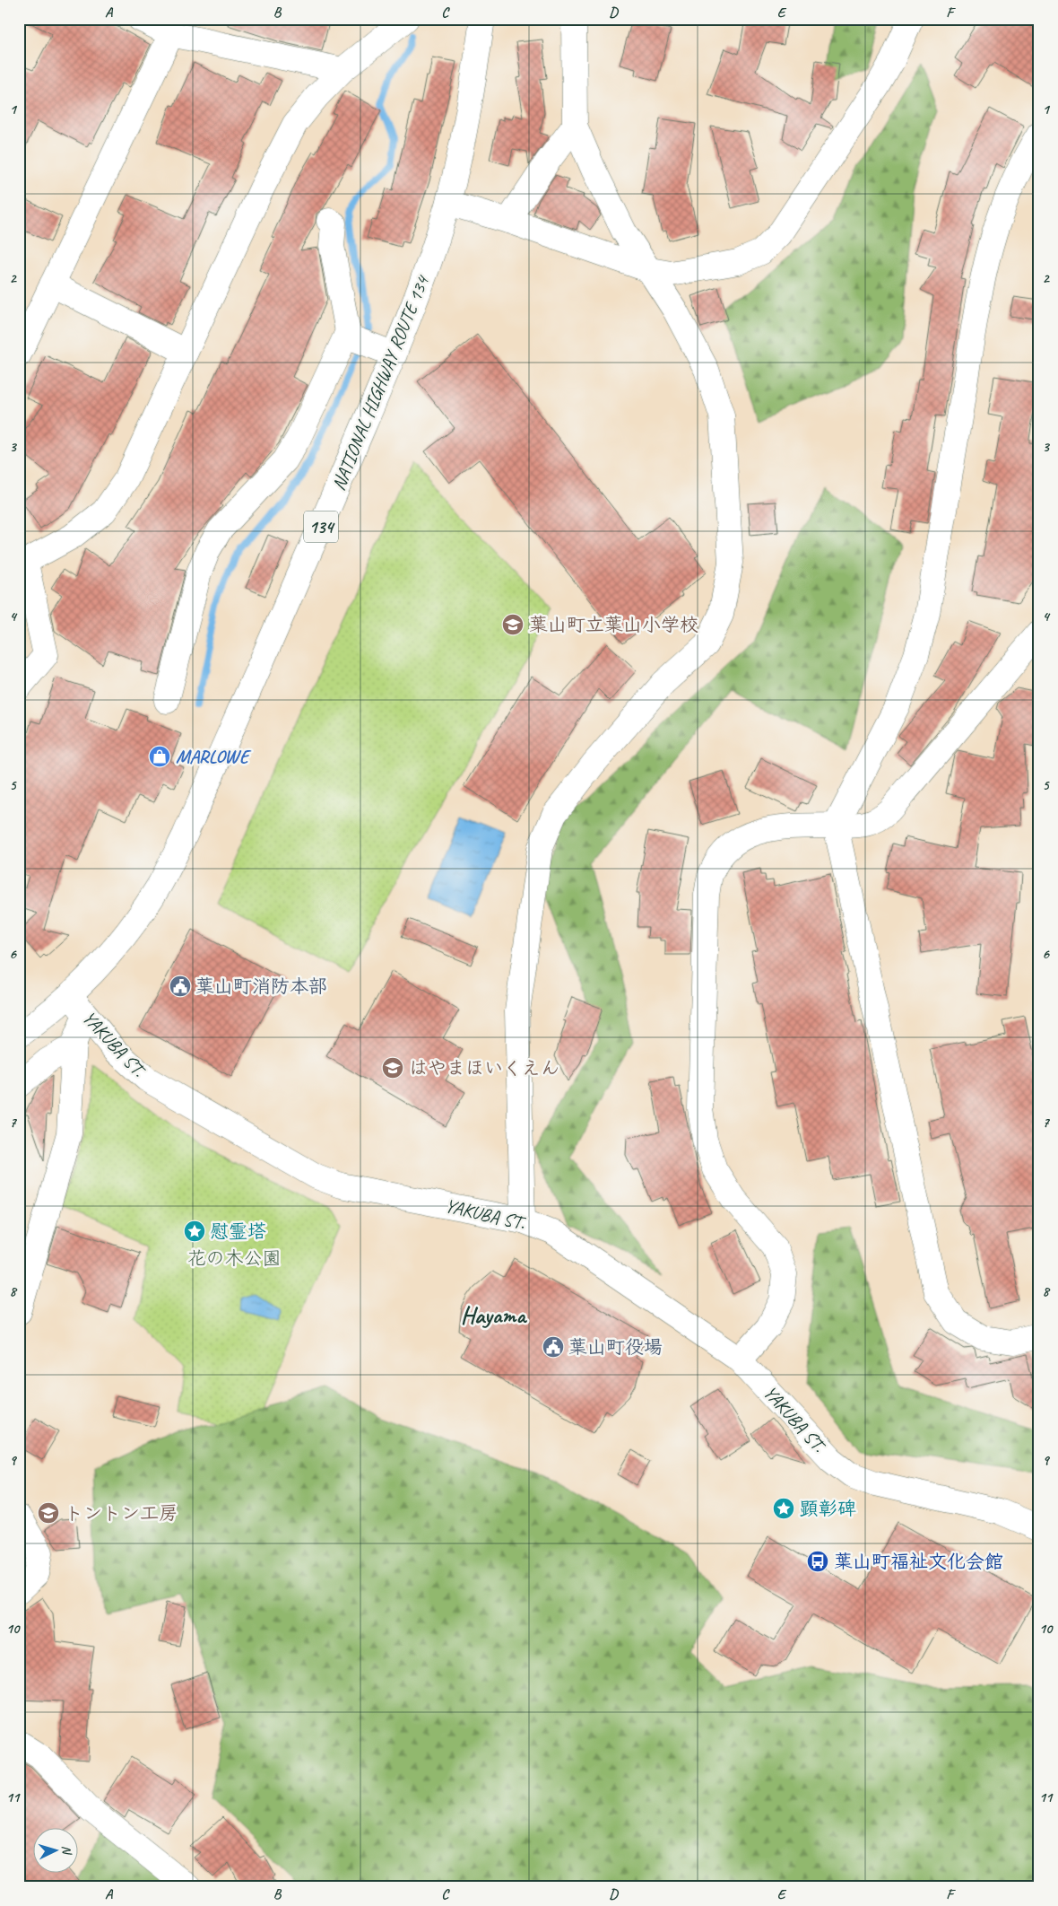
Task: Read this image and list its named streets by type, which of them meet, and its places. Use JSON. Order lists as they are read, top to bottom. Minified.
{"streets":{"main road":["NATIONAL HIGHWAY ROUTE 134","134","YAKUBA ST."]},"crossings":[["NATIONAL HIGHWAY ROUTE 134","YAKUBA ST."]],"districts":["Hayama"],"parks":["花の木公園"],"places":{"school or university":["葉山町立葉山小学校","はやまほいくえん","トントン工房"],"shop":["MARLOWE"],"public building":["葉山町消防本部","葉山町役場"],"place":["慰霊塔","顕彰碑"],"bus stop":["葉山町福祉文化会館"]},"north":"right","grid":{"columns":["A","B","C","D","E","F"],"rows":["1","2","3","4","5","6","7","8","9","10","11"]}}
